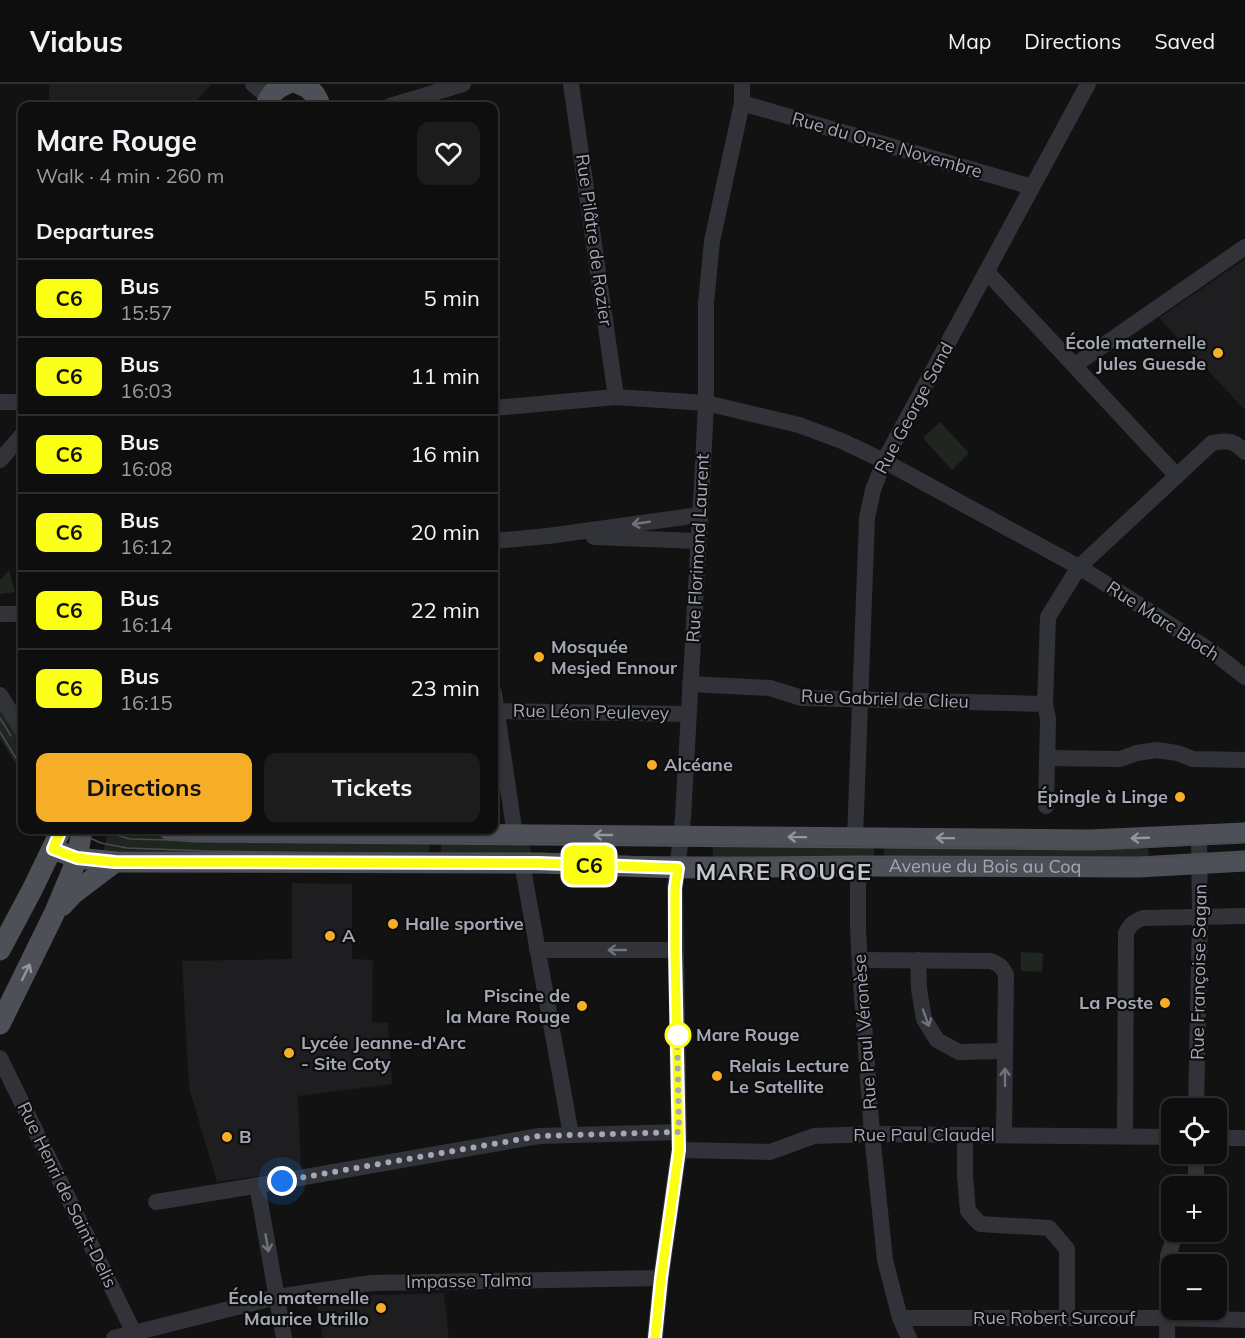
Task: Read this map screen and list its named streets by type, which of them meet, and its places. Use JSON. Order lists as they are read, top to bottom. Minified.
{"streets":{"main road":["Avenue du Bois au Coq"],"street":["Rue du Onze Novembre","Rue Pilâtre de Rozier","Rue George Sand","Rue Florimond Laurent","Rue Marc Bloch","Rue Gabriel de Clieu","Rue Léon Peulevey","Rue Françoise Sagan","Rue Paul Véronèse","Rue Paul Claudel","Rue Henri de Saint-Delis","Impasse Talma","Rue Robert Surcouf"]},"crossings":[["Rue du Onze Novembre","Rue George Sand"],["Rue du Onze Novembre","Rue Florimond Laurent"],["Rue Pilâtre de Rozier","Rue Marc Bloch"],["Rue George Sand","Rue Marc Bloch"],["Rue George Sand","Rue Gabriel de Clieu"],["Rue George Sand","Avenue du Bois au Coq"],["Rue Florimond Laurent","Rue Marc Bloch"],["Rue Florimond Laurent","Rue Gabriel de Clieu"],["Rue Florimond Laurent","Rue Léon Peulevey"],["Rue Florimond Laurent","Avenue du Bois au Coq"],["Rue Florimond Laurent","Rue Paul Claudel"],["Rue Florimond Laurent","Impasse Talma"],["Avenue du Bois au Coq","Rue Françoise Sagan"],["Avenue du Bois au Coq","Rue Paul Véronèse"],["Rue Paul Véronèse","Rue Paul Claudel"],["Rue Paul Véronèse","Rue Robert Surcouf"],["Rue Henri de Saint-Delis","Impasse Talma"]],"districts":["MARE ROUGE"],"places":["École maternelle Jules Guesde","Mosquée Mesjed Ennour","Alcéane","Épingle à Linge","Halle sportive","A","La Poste","Piscine de la Mare Rouge","Mare Rouge","Lycée Jeanne-d'Arc - Site Coty","Relais Lecture Le Satellite","B","École maternelle Maurice Utrillo"],"lines":["bus line C6"],"page":{"header":"Viabus","nav":["Map","Directions","Saved"],"on_map":"C6","heading":[["Mare Rouge","Walk · 4 min · 260 m"],"Departures"],"list":[{"mark":"C6","name":"Bus","note":"15:57","value":"5 min"},{"mark":"C6","name":"Bus","note":"16:03","value":"11 min"},{"mark":"C6","name":"Bus","note":"16:08","value":"16 min"},{"mark":"C6","name":"Bus","note":"16:12","value":"20 min"},{"mark":"C6","name":"Bus","note":"16:14","value":"22 min"},{"mark":"C6","name":"Bus","note":"16:15","value":"23 min"}],"buttons":["Directions","Tickets"],"map_buttons":["+","−"]}}
